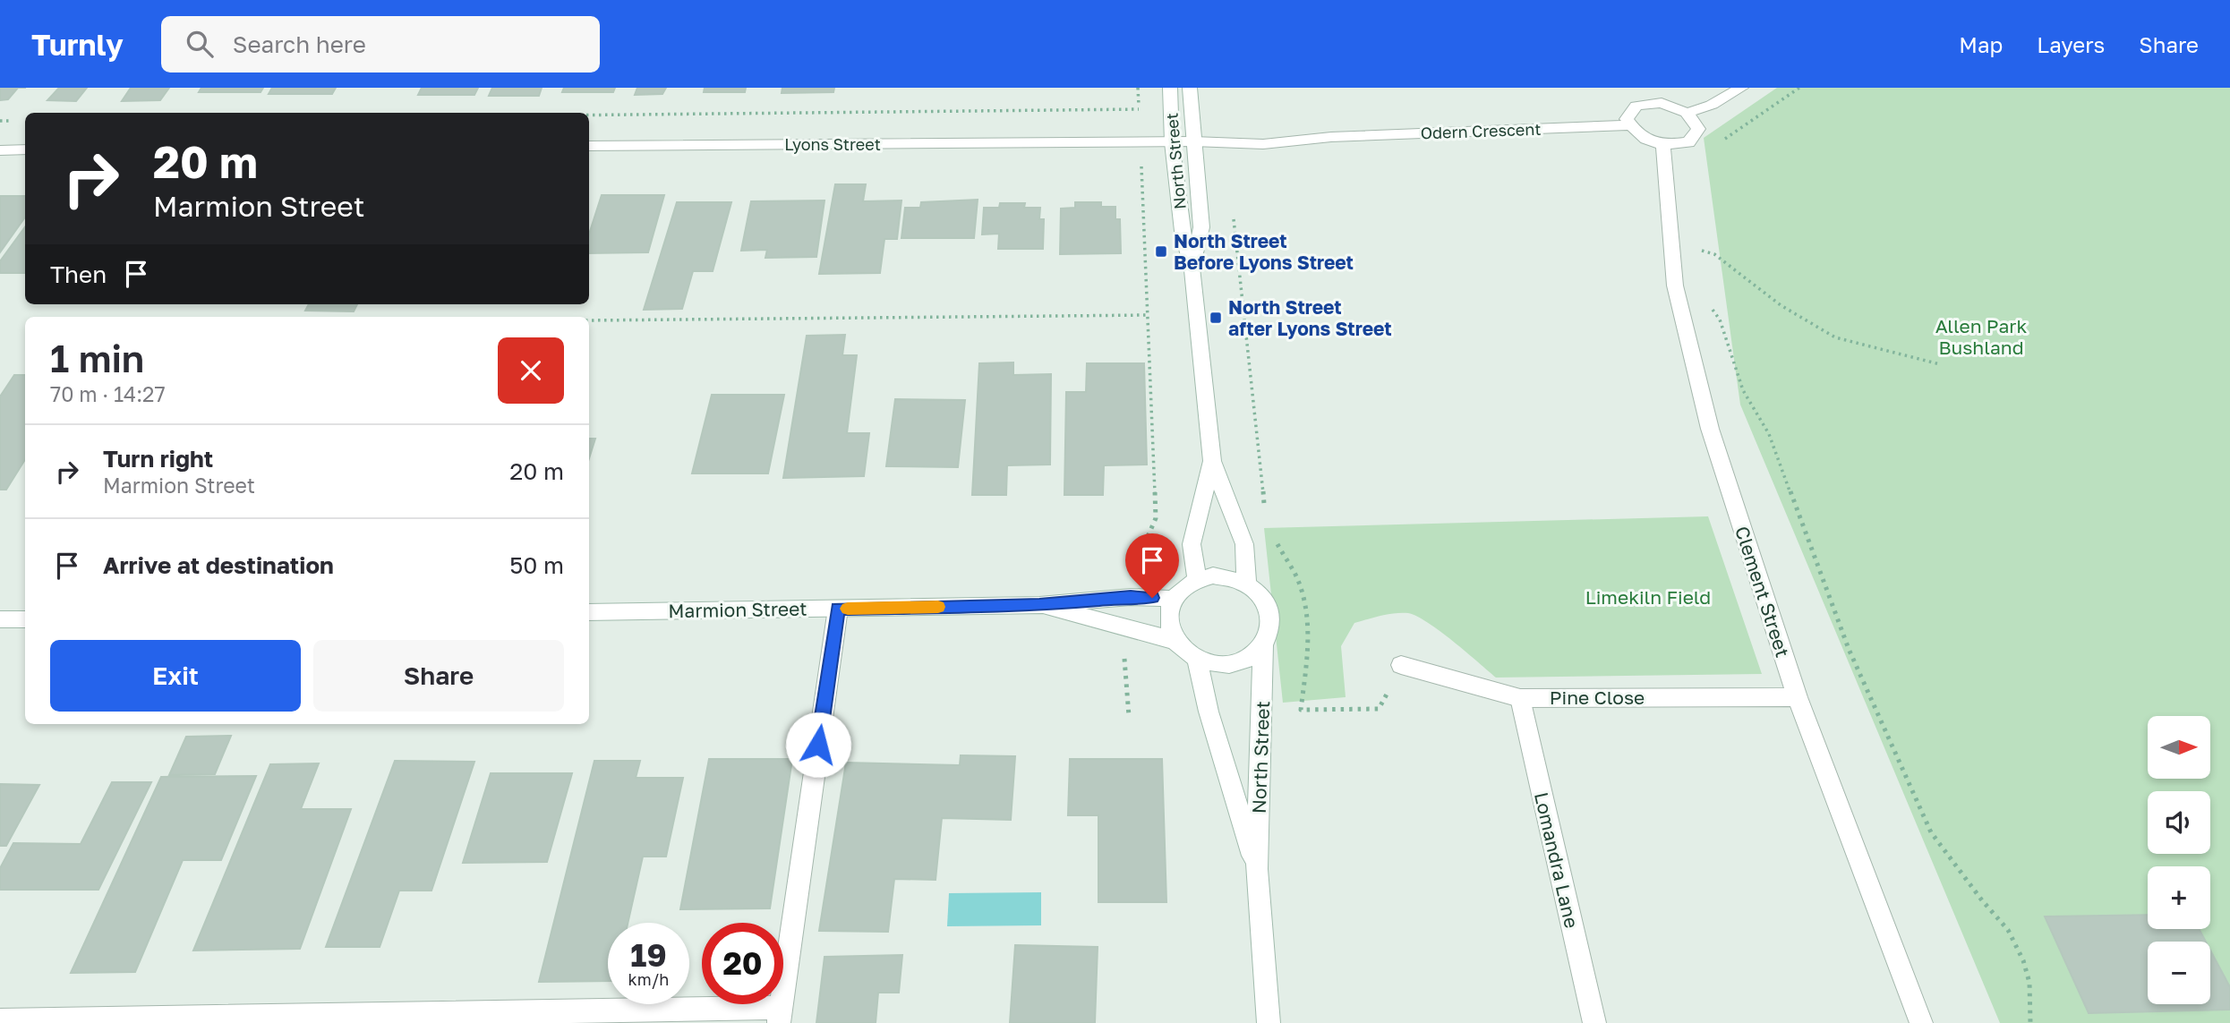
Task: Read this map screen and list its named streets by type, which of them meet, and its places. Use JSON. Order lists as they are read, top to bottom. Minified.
{"streets":{"street":["Odern Crescent","Lyons Street","North Street","Clement Street","Marmion Street","Pine Close","Lomandra Lane"]},"crossings":[["Odern Crescent","Lyons Street"],["Odern Crescent","North Street"],["Lyons Street","North Street"],["North Street","Marmion Street"],["Clement Street","Pine Close"],["Pine Close","Lomandra Lane"]],"parks":["Allen Park Bushland","Limekiln Field"],"places":{"transit":["North Street Before Lyons Street","North Street after Lyons Street"]},"north":"right","page":{"header":"Turnly","search":"Search here","nav":["Map","Layers","Share"],"turn":["20 m","Marmion Street"],"then":"Then","heading":["1 min","70 m · 14:27"],"list":[{"name":"Turn right","note":"Marmion Street","value":"20 m"},{"name":"Arrive at destination","value":"50 m"}],"buttons":["Exit","Share"],"map_buttons":["+","−"],"speed":"19 km/h","limit":"20"}}
